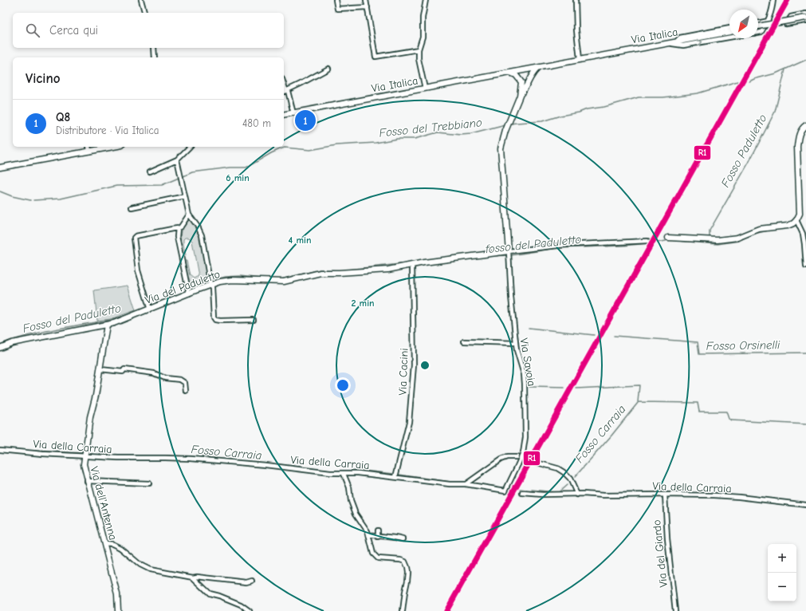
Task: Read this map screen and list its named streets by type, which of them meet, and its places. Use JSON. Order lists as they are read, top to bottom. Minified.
{"streets":{"street":["Via Italica","Via del Paduletto","Via Savoia","Via Cacini","Via della Carraia","Via dell'Antenna","Via del Giardo"]},"crossings":[["Via del Paduletto","Via Savoia"],["Via del Paduletto","Via Cacini"],["Via del Paduletto","Via dell'Antenna"],["Via Savoia","Via della Carraia"],["Via Cacini","Via della Carraia"],["Via della Carraia","Via dell'Antenna"],["Via della Carraia","Via del Giardo"]],"water":["Fosso del Trebbiano","Fosso Paduletto","fosso del Paduletto","Fosso del Paduletto","Fosso Orsinelli","Fosso Carraia"],"lines":["transit line R1"],"north":"bottom left","page":{"search":"Cerca qui","heading":"Vicino","list":[{"mark":"1","name":"Q8","note":"Distributore · Via Italica","value":"480 m"}],"pins":"1","map_buttons":["+","−"]},"rings":["6 min","4 min","2 min"]}
